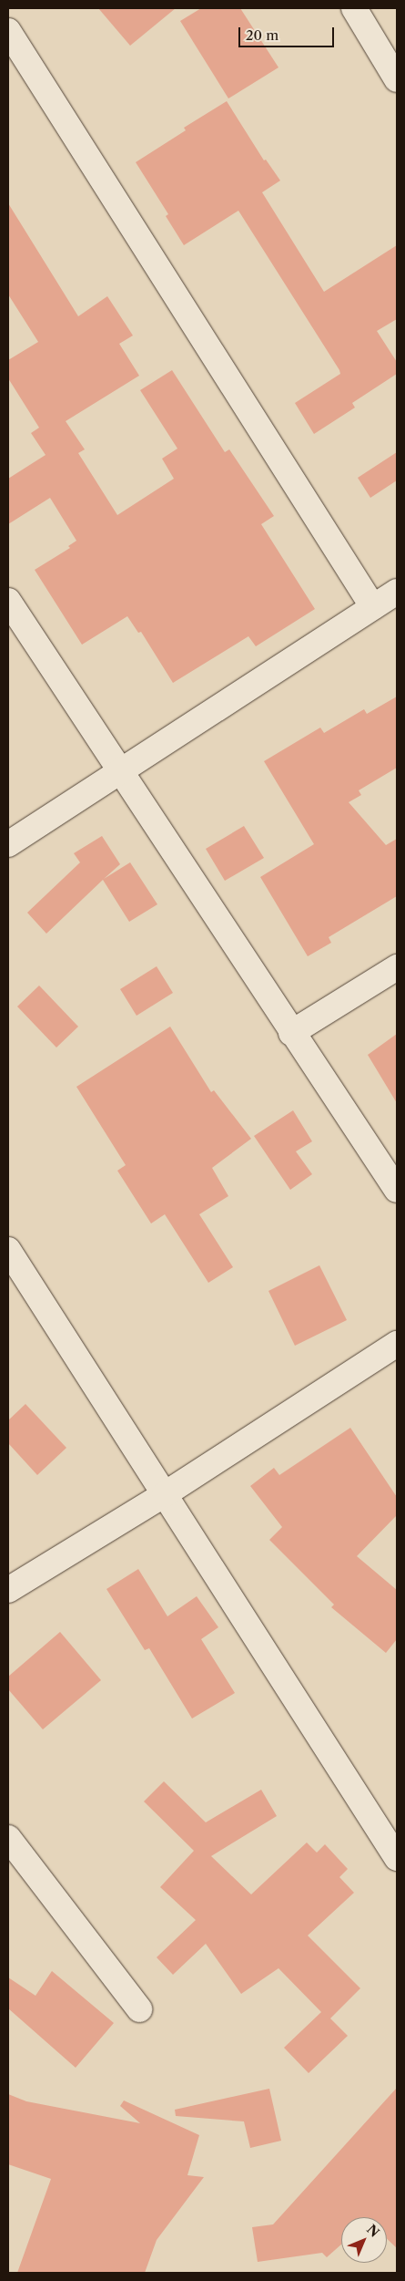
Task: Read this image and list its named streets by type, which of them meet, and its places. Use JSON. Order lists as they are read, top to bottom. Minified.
{"scale_bar":"20 m","north":"top right"}
